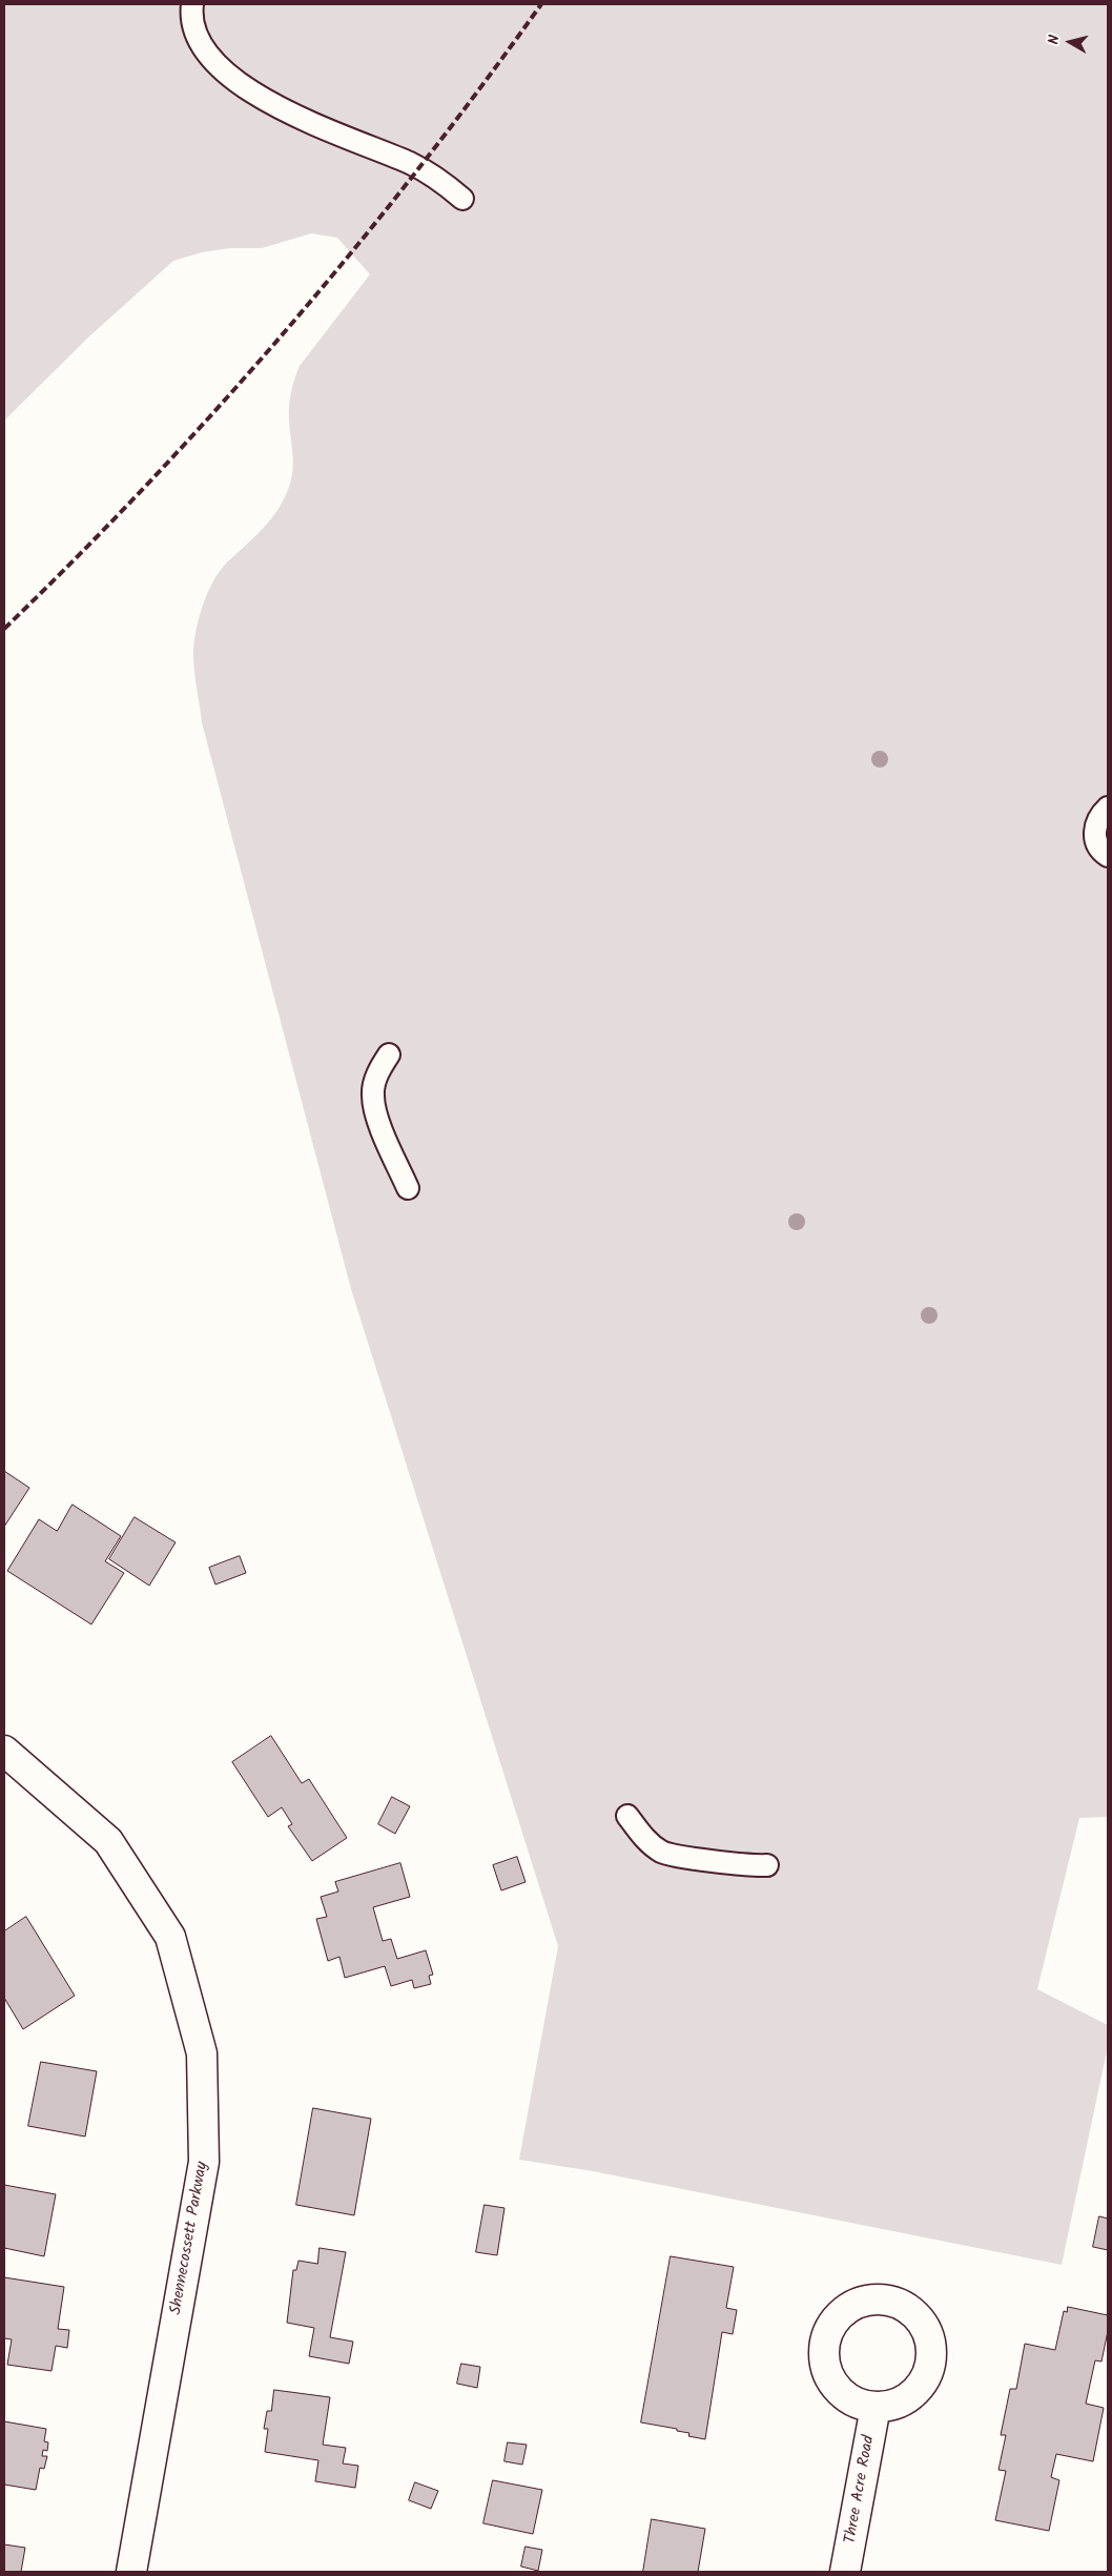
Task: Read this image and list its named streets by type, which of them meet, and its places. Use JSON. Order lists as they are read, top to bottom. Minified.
{"streets":{"street":["Shennecossett Parkway","Three Acre Road"]},"north":"left"}
